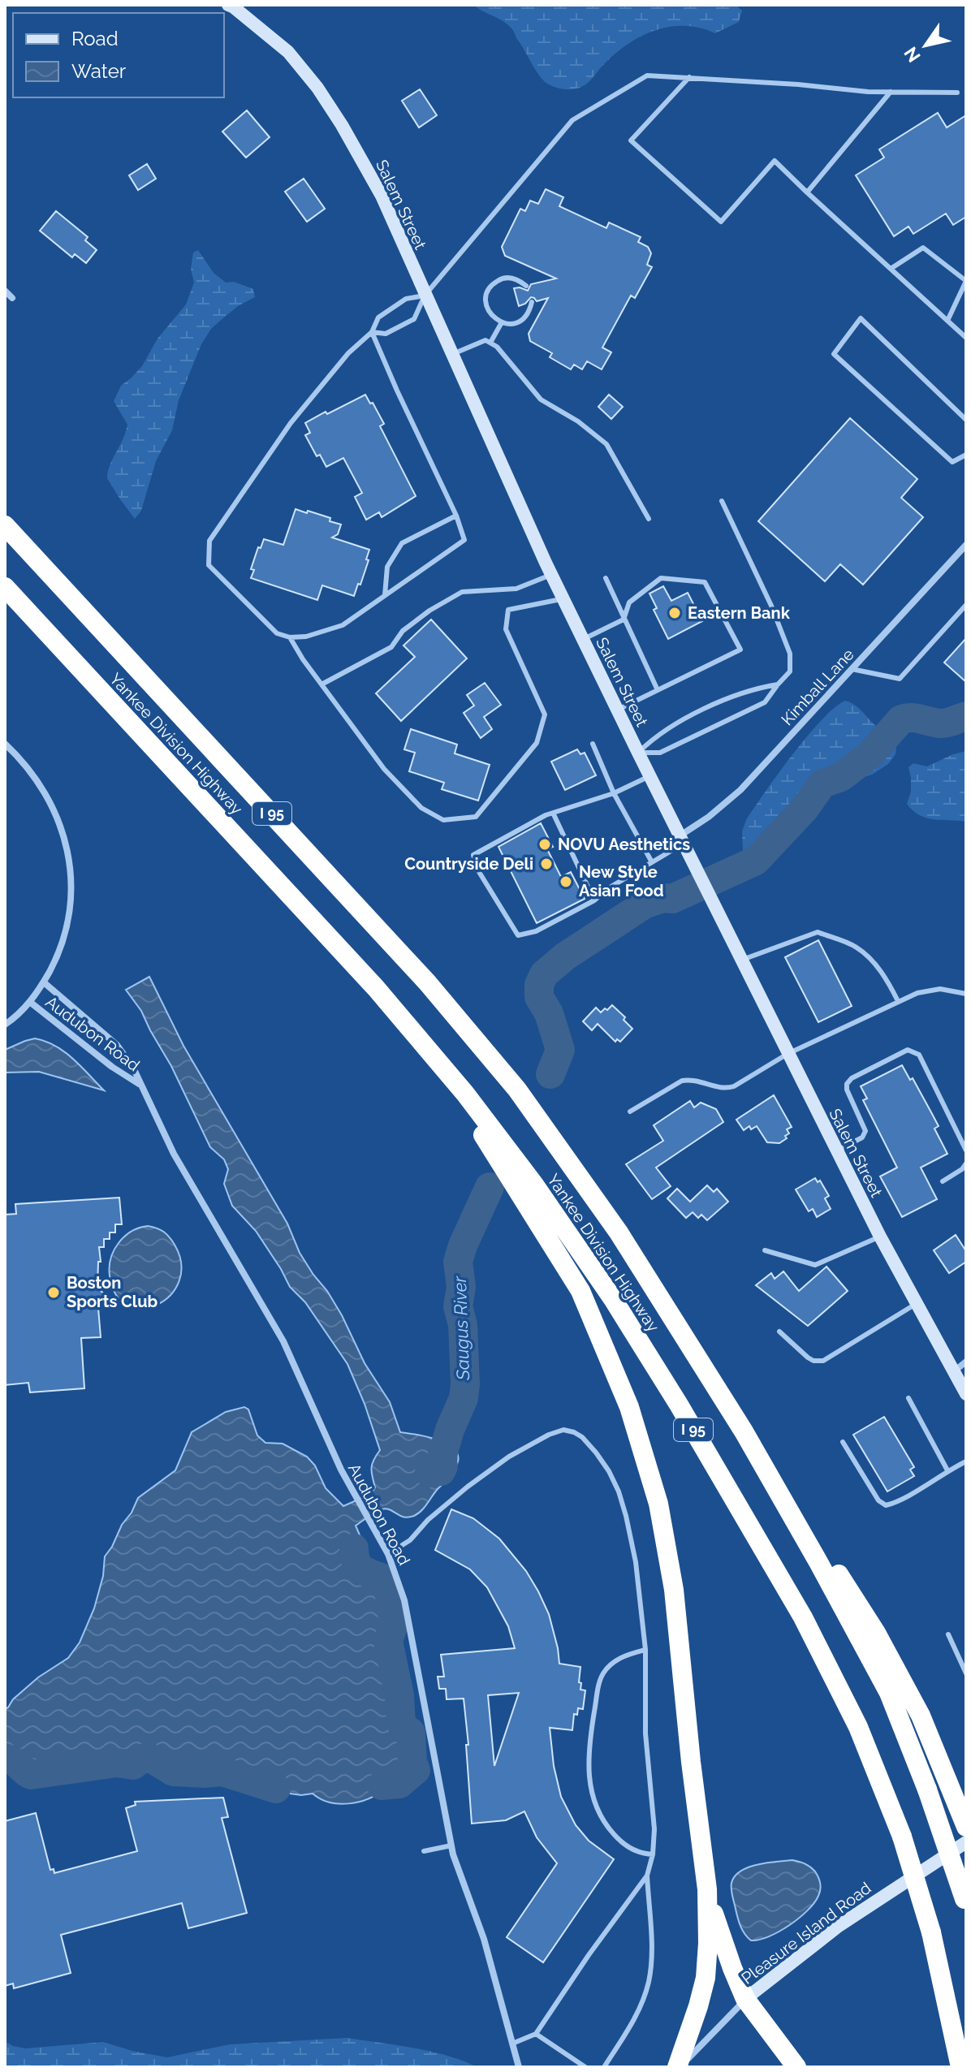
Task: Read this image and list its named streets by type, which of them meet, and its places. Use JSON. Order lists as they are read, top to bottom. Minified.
{"streets":{"highway":["Yankee Division Highway","I 95"],"main road":["Salem Street","Pleasure Island Road"],"street":["Kimball Lane","Audubon Road"]},"crossings":[["Salem Street","Kimball Lane"]],"water":["Saugus River"],"places":["Eastern Bank","NOVU Aesthetics","Countryside Deli","New Style Asian Food","Boston Sports Club"],"legend":["Road","Water"],"north":"bottom left"}
